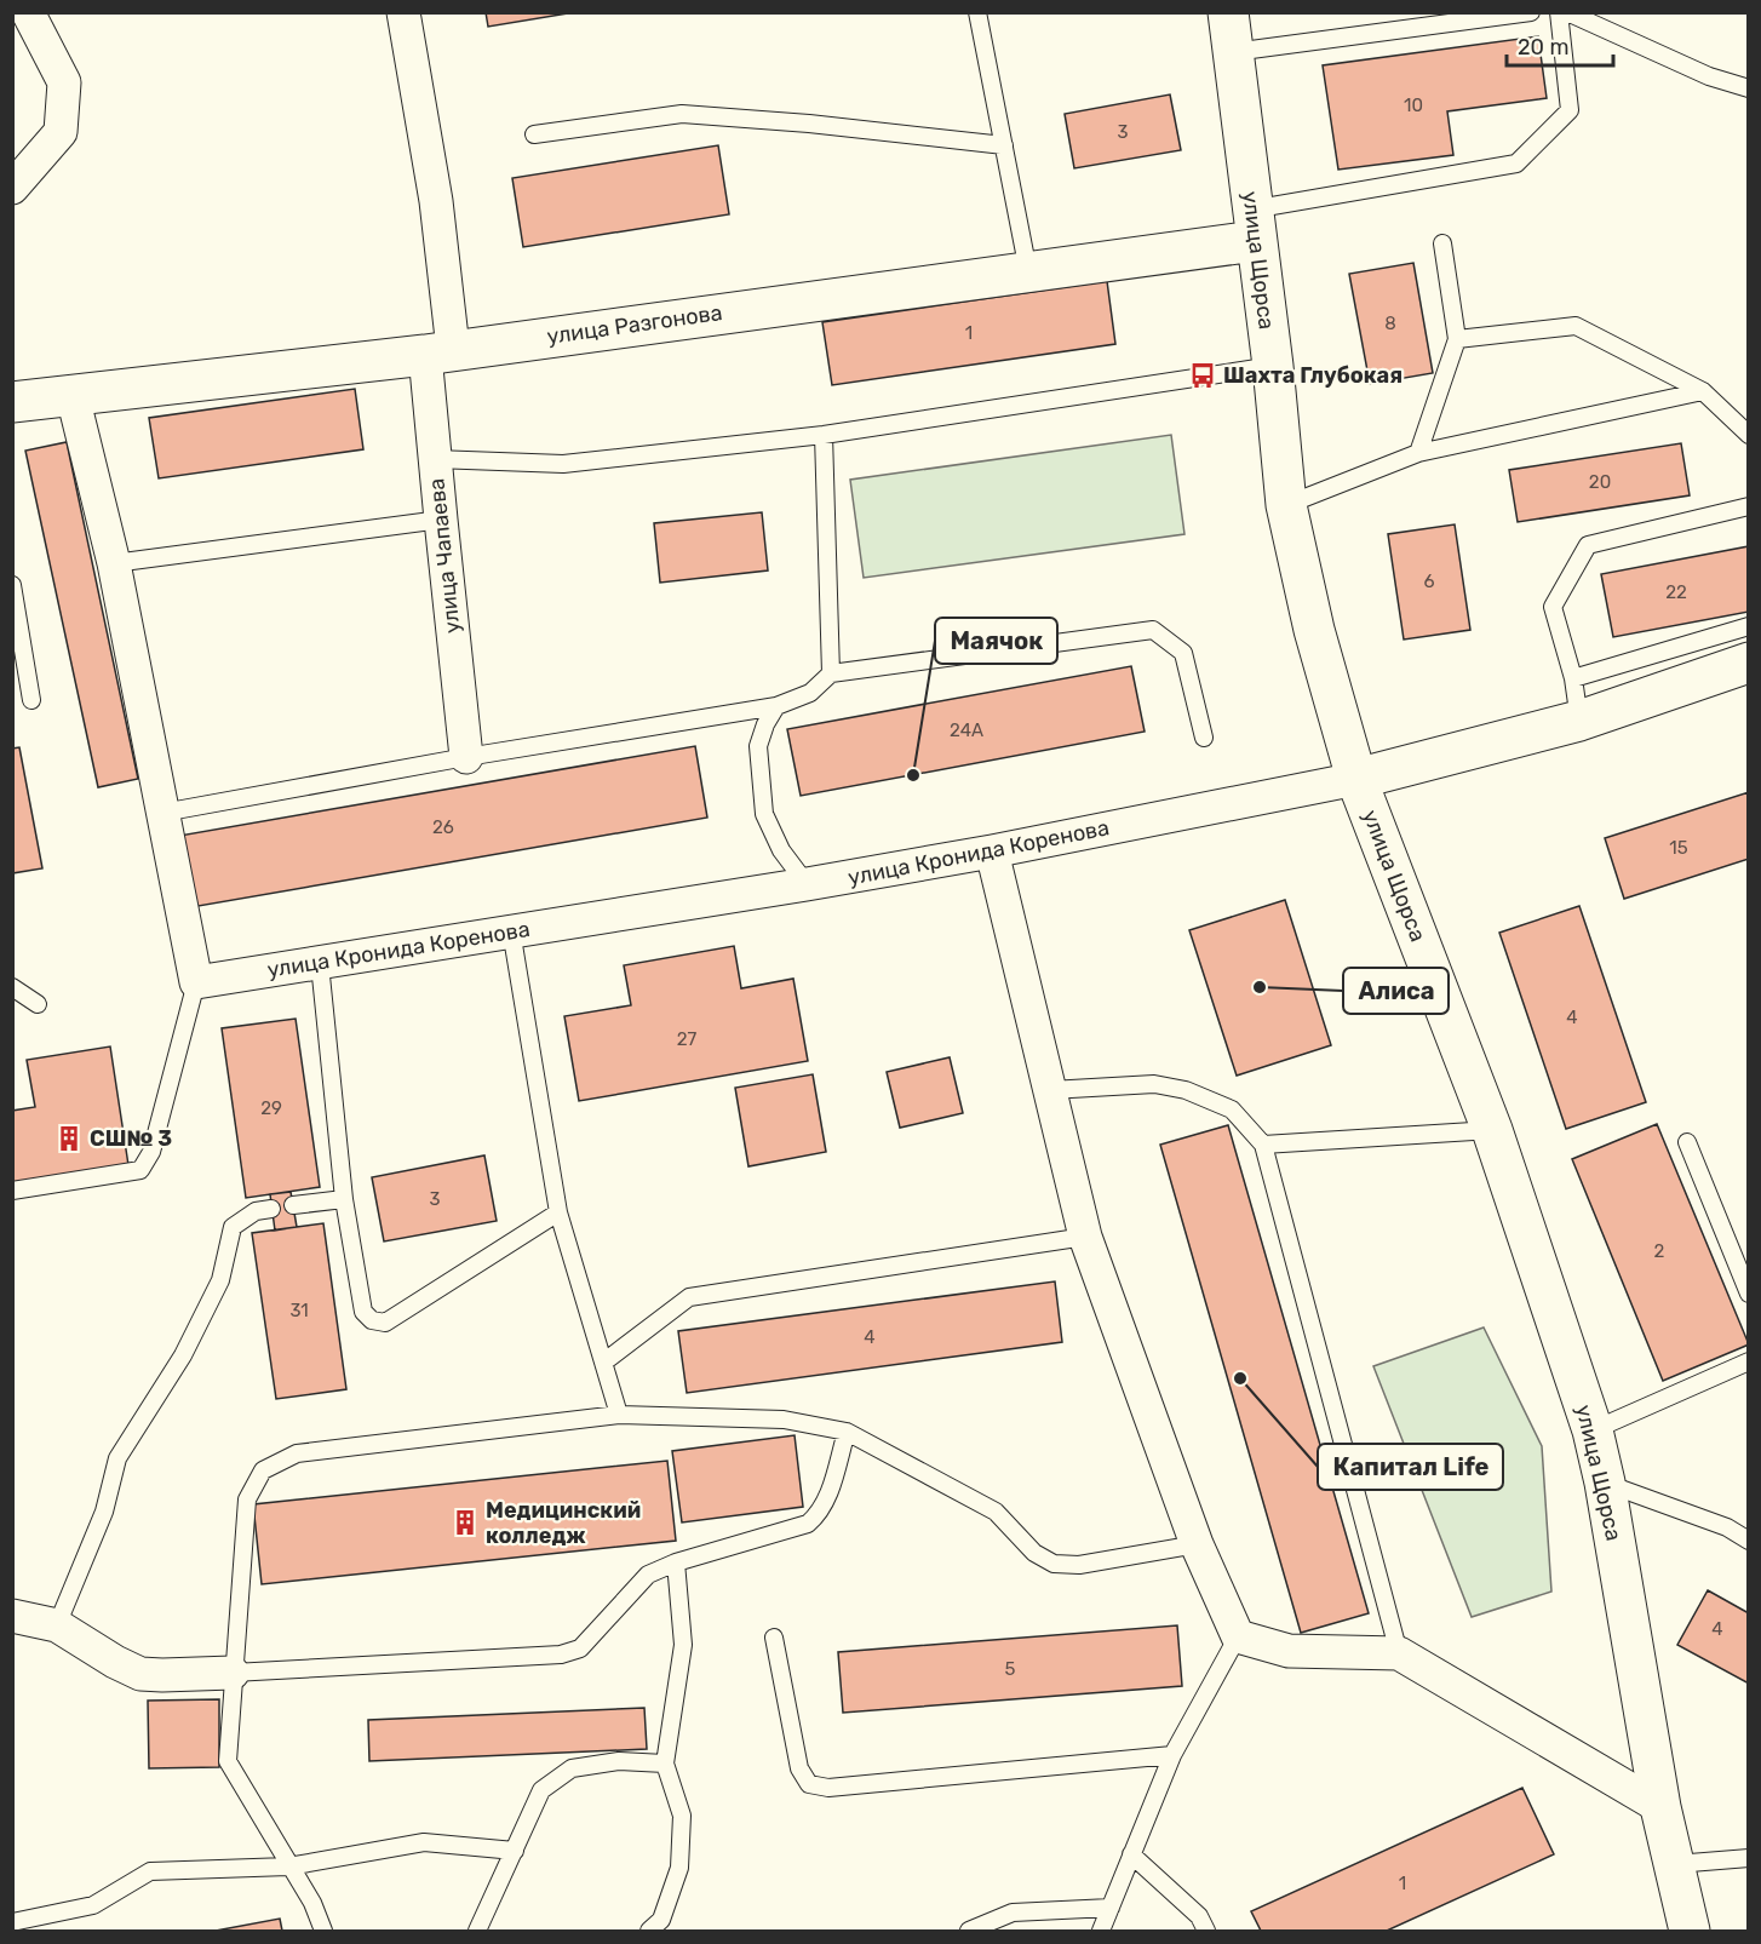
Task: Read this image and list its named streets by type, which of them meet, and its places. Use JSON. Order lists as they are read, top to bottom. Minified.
{"streets":{"street":["улица Щорса","улица Разгонова","улица Чапаева","улица Кронида Коренова"]},"crossings":[["улица Щорса","улица Разгонова"],["улица Щорса","улица Кронида Коренова"],["улица Разгонова","улица Чапаева"]],"places":{"bus stop":["Шахта Глубокая"],"other":["Маячок","Алиса","Капитал Life"],"building":["СШ№ 3","Медицинский колледж"]},"house_numbers":["10","3","8","1","20","6","22","24А","26","15","4","27","29","3","2","31","4","4","5","1"],"scale_bar":"20 m"}
